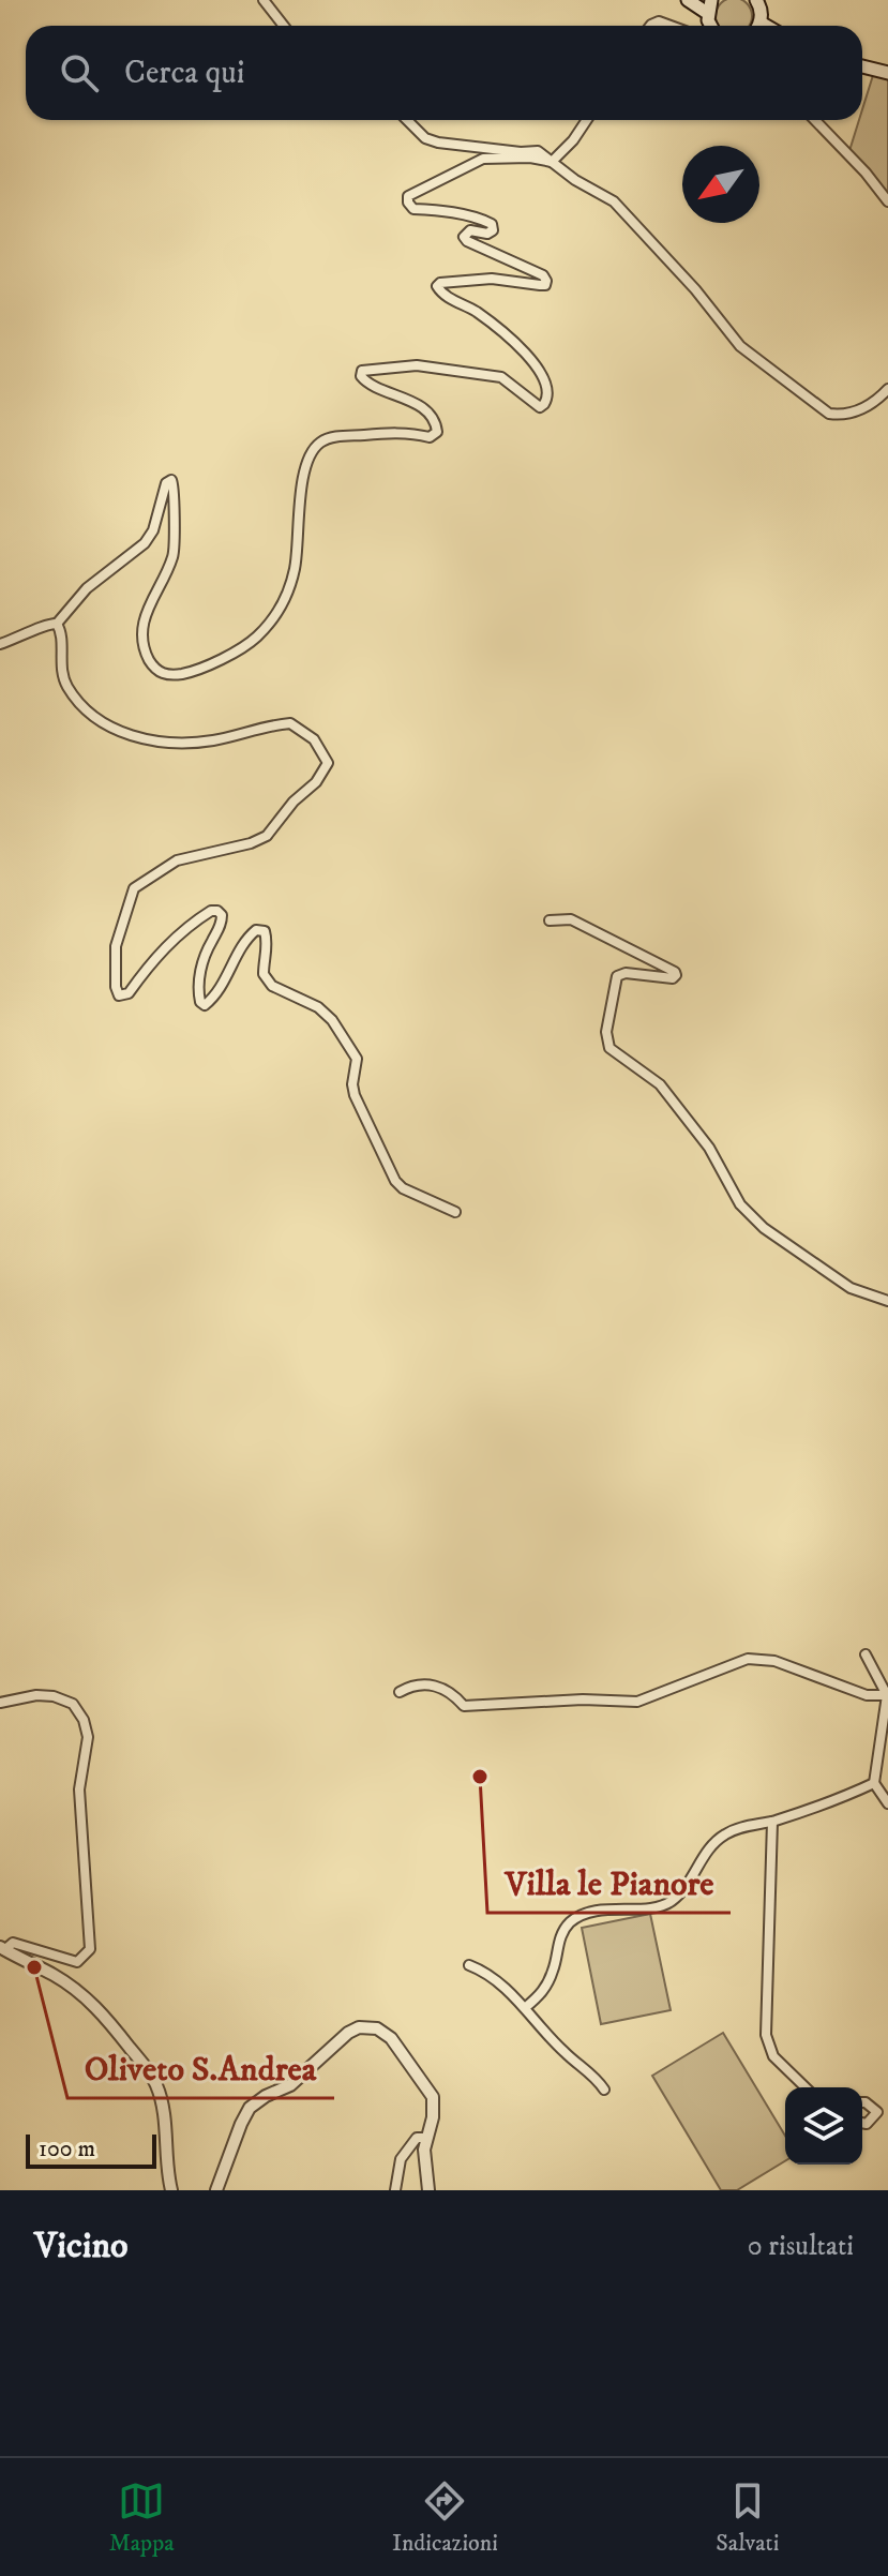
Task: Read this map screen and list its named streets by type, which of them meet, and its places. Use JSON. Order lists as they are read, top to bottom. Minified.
{"places":["Villa le Pianore","Oliveto S.Andrea"],"scale_bar":"100 m","north":"bottom left","page":{"search":"Cerca qui","scale":"100 m","heading":["Vicino","0 risultati"],"nav":["Mappa","Indicazioni","Salvati"]}}
